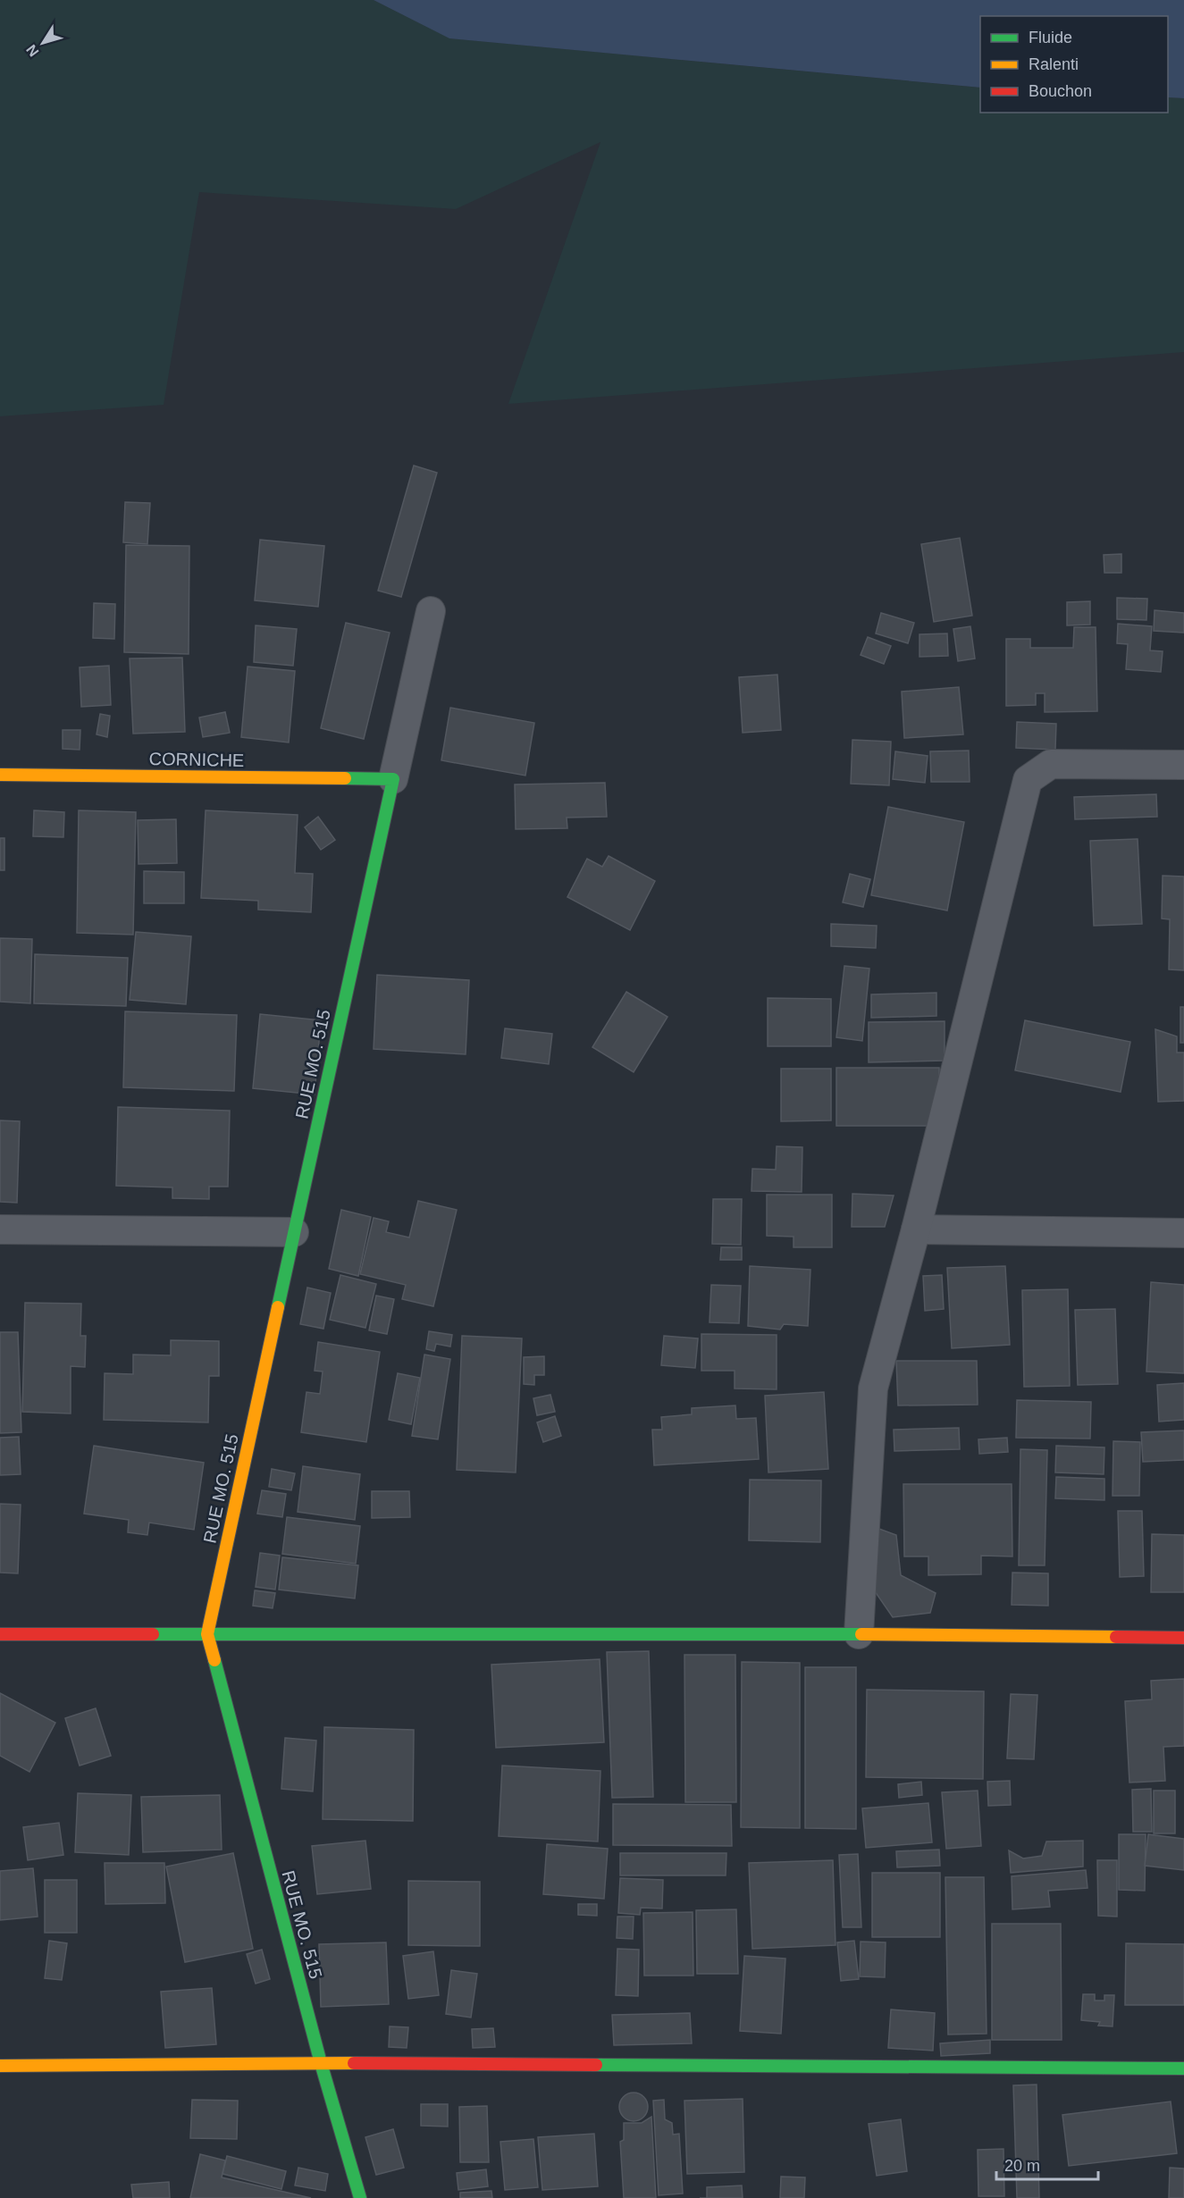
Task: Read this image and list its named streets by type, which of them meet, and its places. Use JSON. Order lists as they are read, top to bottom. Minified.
{"streets":{"street":["CORNICHE","RUE MO. 515"]},"crossings":[["CORNICHE","RUE MO. 515"]],"legend":["Fluide","Ralenti","Bouchon"],"scale_bar":"20 m","north":"bottom left"}
